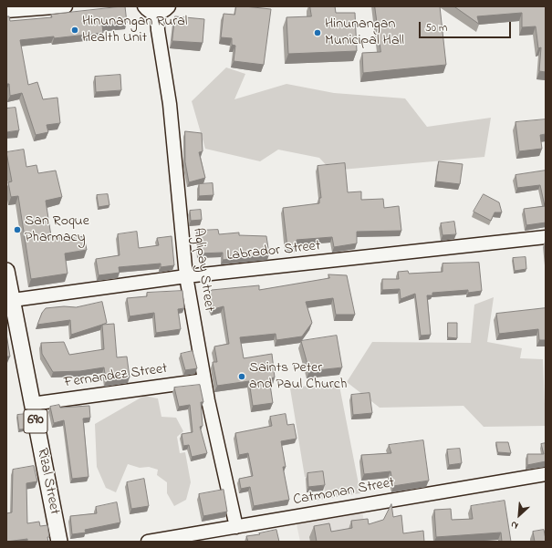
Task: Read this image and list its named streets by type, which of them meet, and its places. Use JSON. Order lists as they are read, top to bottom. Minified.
{"streets":{"main road":["690","Rizal Street"],"street":["Labrador Street","Aglipay Street","Fernandez Street","Catmonan Street"]},"crossings":[["Labrador Street","Aglipay Street"],["Labrador Street","Rizal Street"],["Aglipay Street","Fernandez Street"],["Aglipay Street","Catmonan Street"],["Fernandez Street","Rizal Street"]],"places":["Hinunangan Rural Health Unit","Hinunangan Municipal Hall","San Roque Pharmacy","Saints Peter and Paul Church"],"scale_bar":"50 m","north":"bottom left"}
